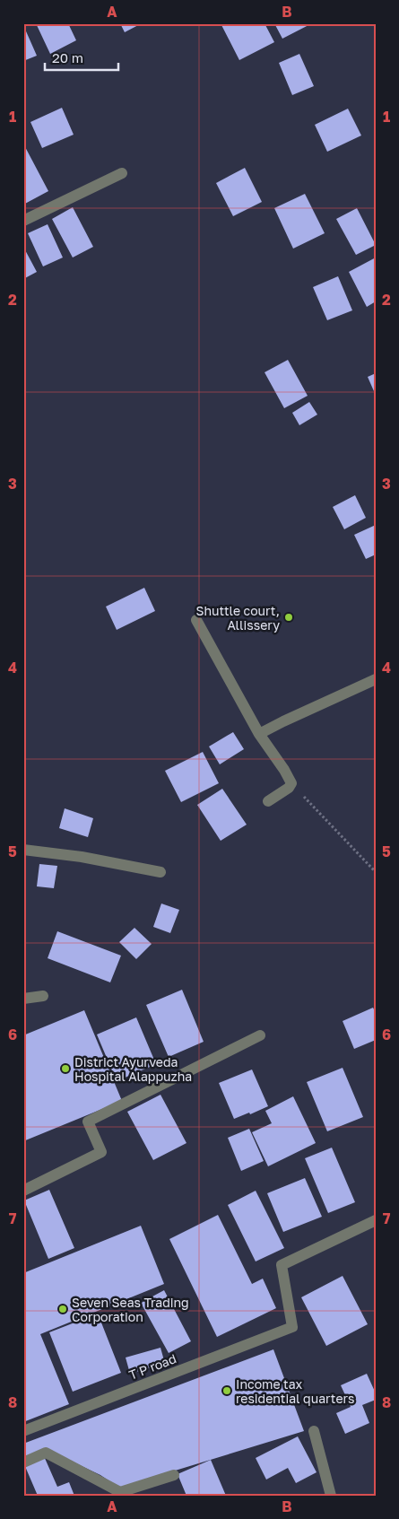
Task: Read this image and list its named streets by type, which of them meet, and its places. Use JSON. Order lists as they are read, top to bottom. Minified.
{"streets":{"street":["T P road"]},"places":["Shuttle court, Allissery","District Ayurveda Hospital Alappuzha","Seven Seas Trading Corporation","Income tax residential quarters"],"scale_bar":"20 m","grid":{"columns":["A","B"],"rows":["1","2","3","4","5","6","7","8"]}}
